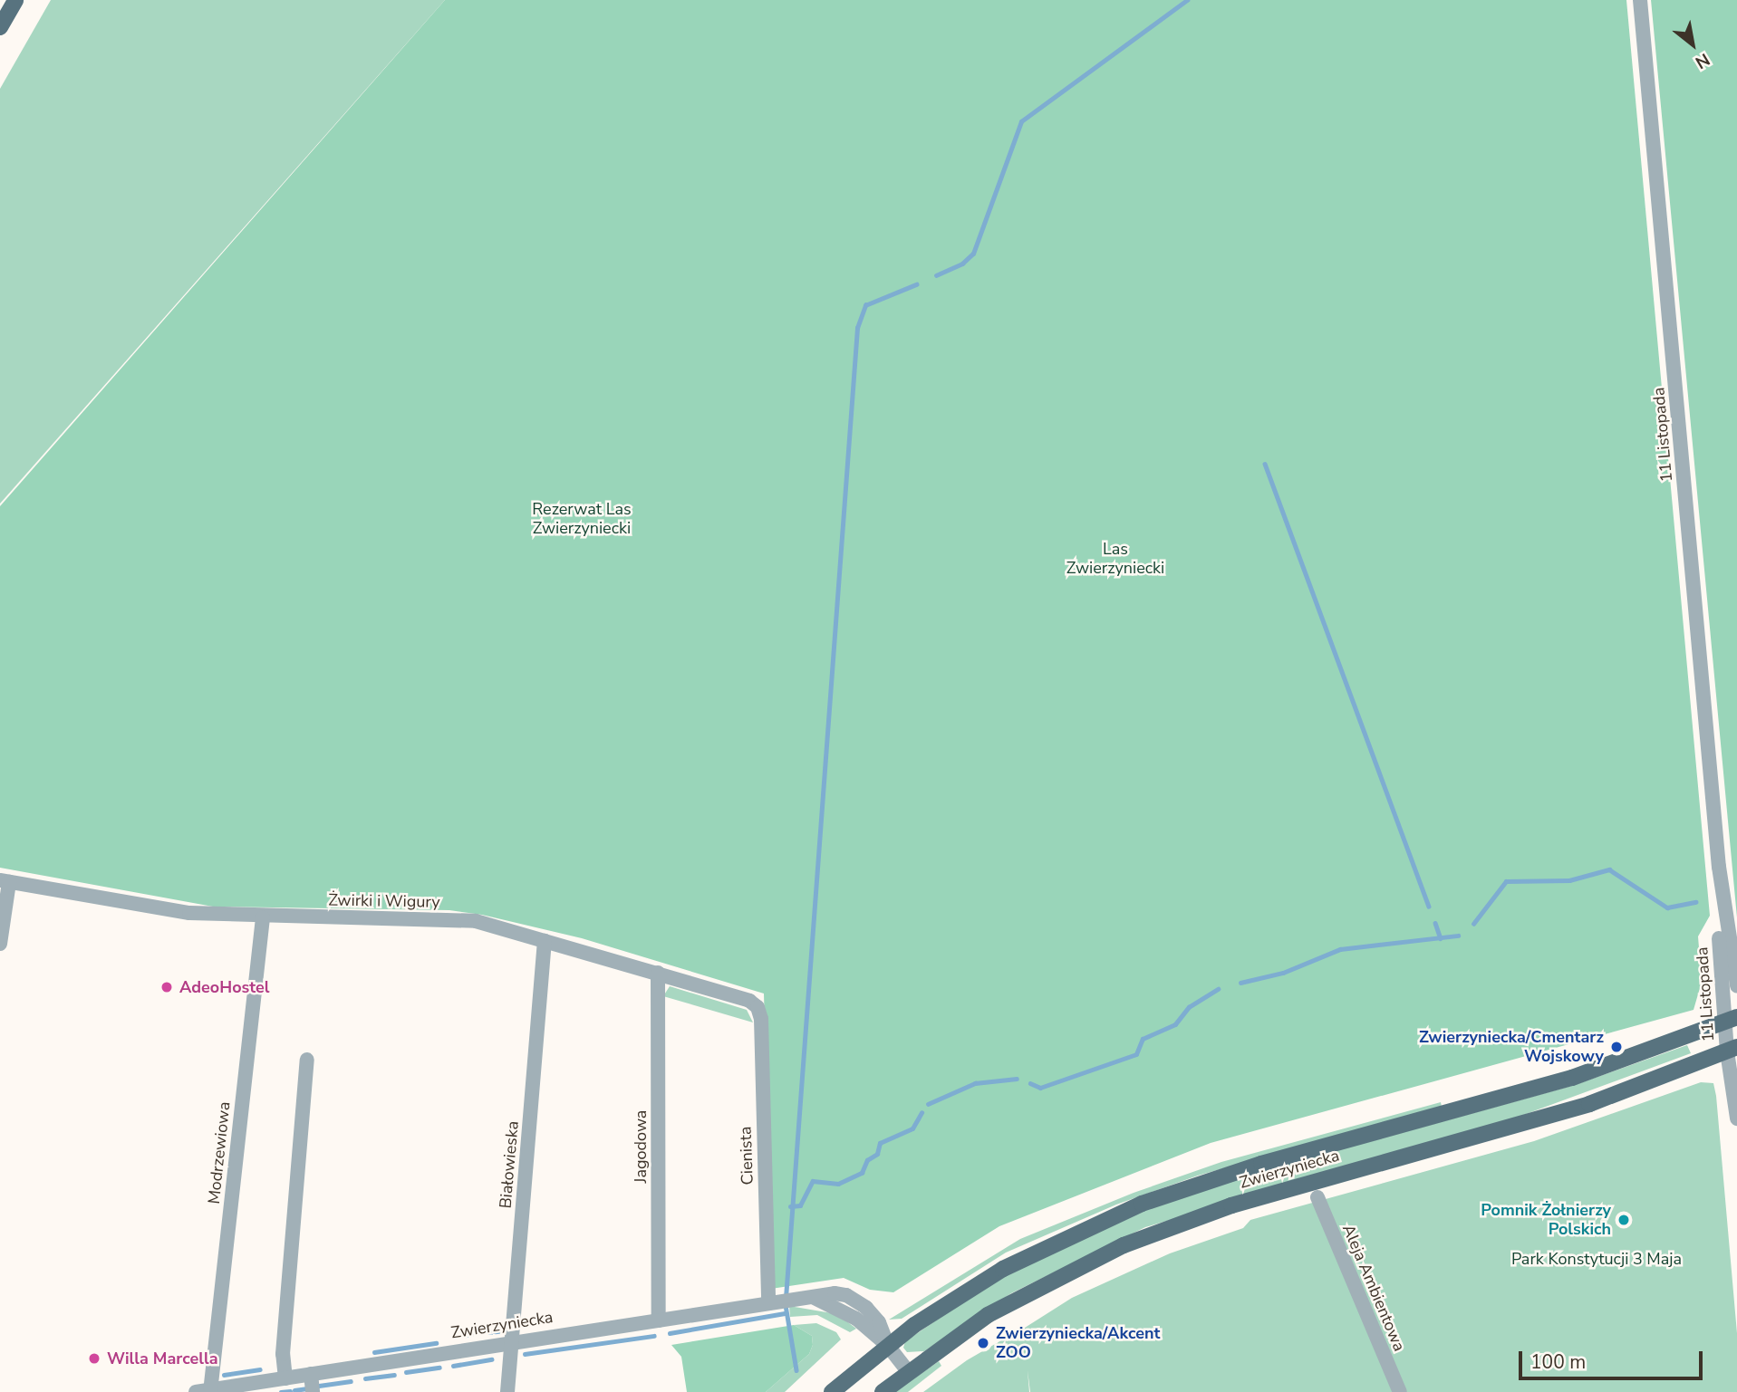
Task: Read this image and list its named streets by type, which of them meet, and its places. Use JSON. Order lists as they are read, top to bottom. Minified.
{"streets":{"main road":["Zwierzyniecka"],"street":["11 Listopada","Żwirki i Wigury","Jagodowa","Modrzewiowa","Cienista","Białowieska","Aleja Ambientowa"]},"crossings":[["11 Listopada","Zwierzyniecka"],["Żwirki i Wigury","Jagodowa"],["Żwirki i Wigury","Modrzewiowa"],["Żwirki i Wigury","Cienista"],["Żwirki i Wigury","Białowieska"],["Jagodowa","Zwierzyniecka"],["Modrzewiowa","Zwierzyniecka"],["Cienista","Zwierzyniecka"],["Białowieska","Zwierzyniecka"]],"parks":["Rezerwat Las Zwierzyniecki","Las Zwierzyniecki","Park Konstytucji 3 Maja"],"places":["AdeoHostel","Zwierzyniecka/Cmentarz Wojskowy","Pomnik Żołnierzy Polskich","Zwierzyniecka/Akcent ZOO","Willa Marcella"],"scale_bar":"100 m","north":"bottom right"}
